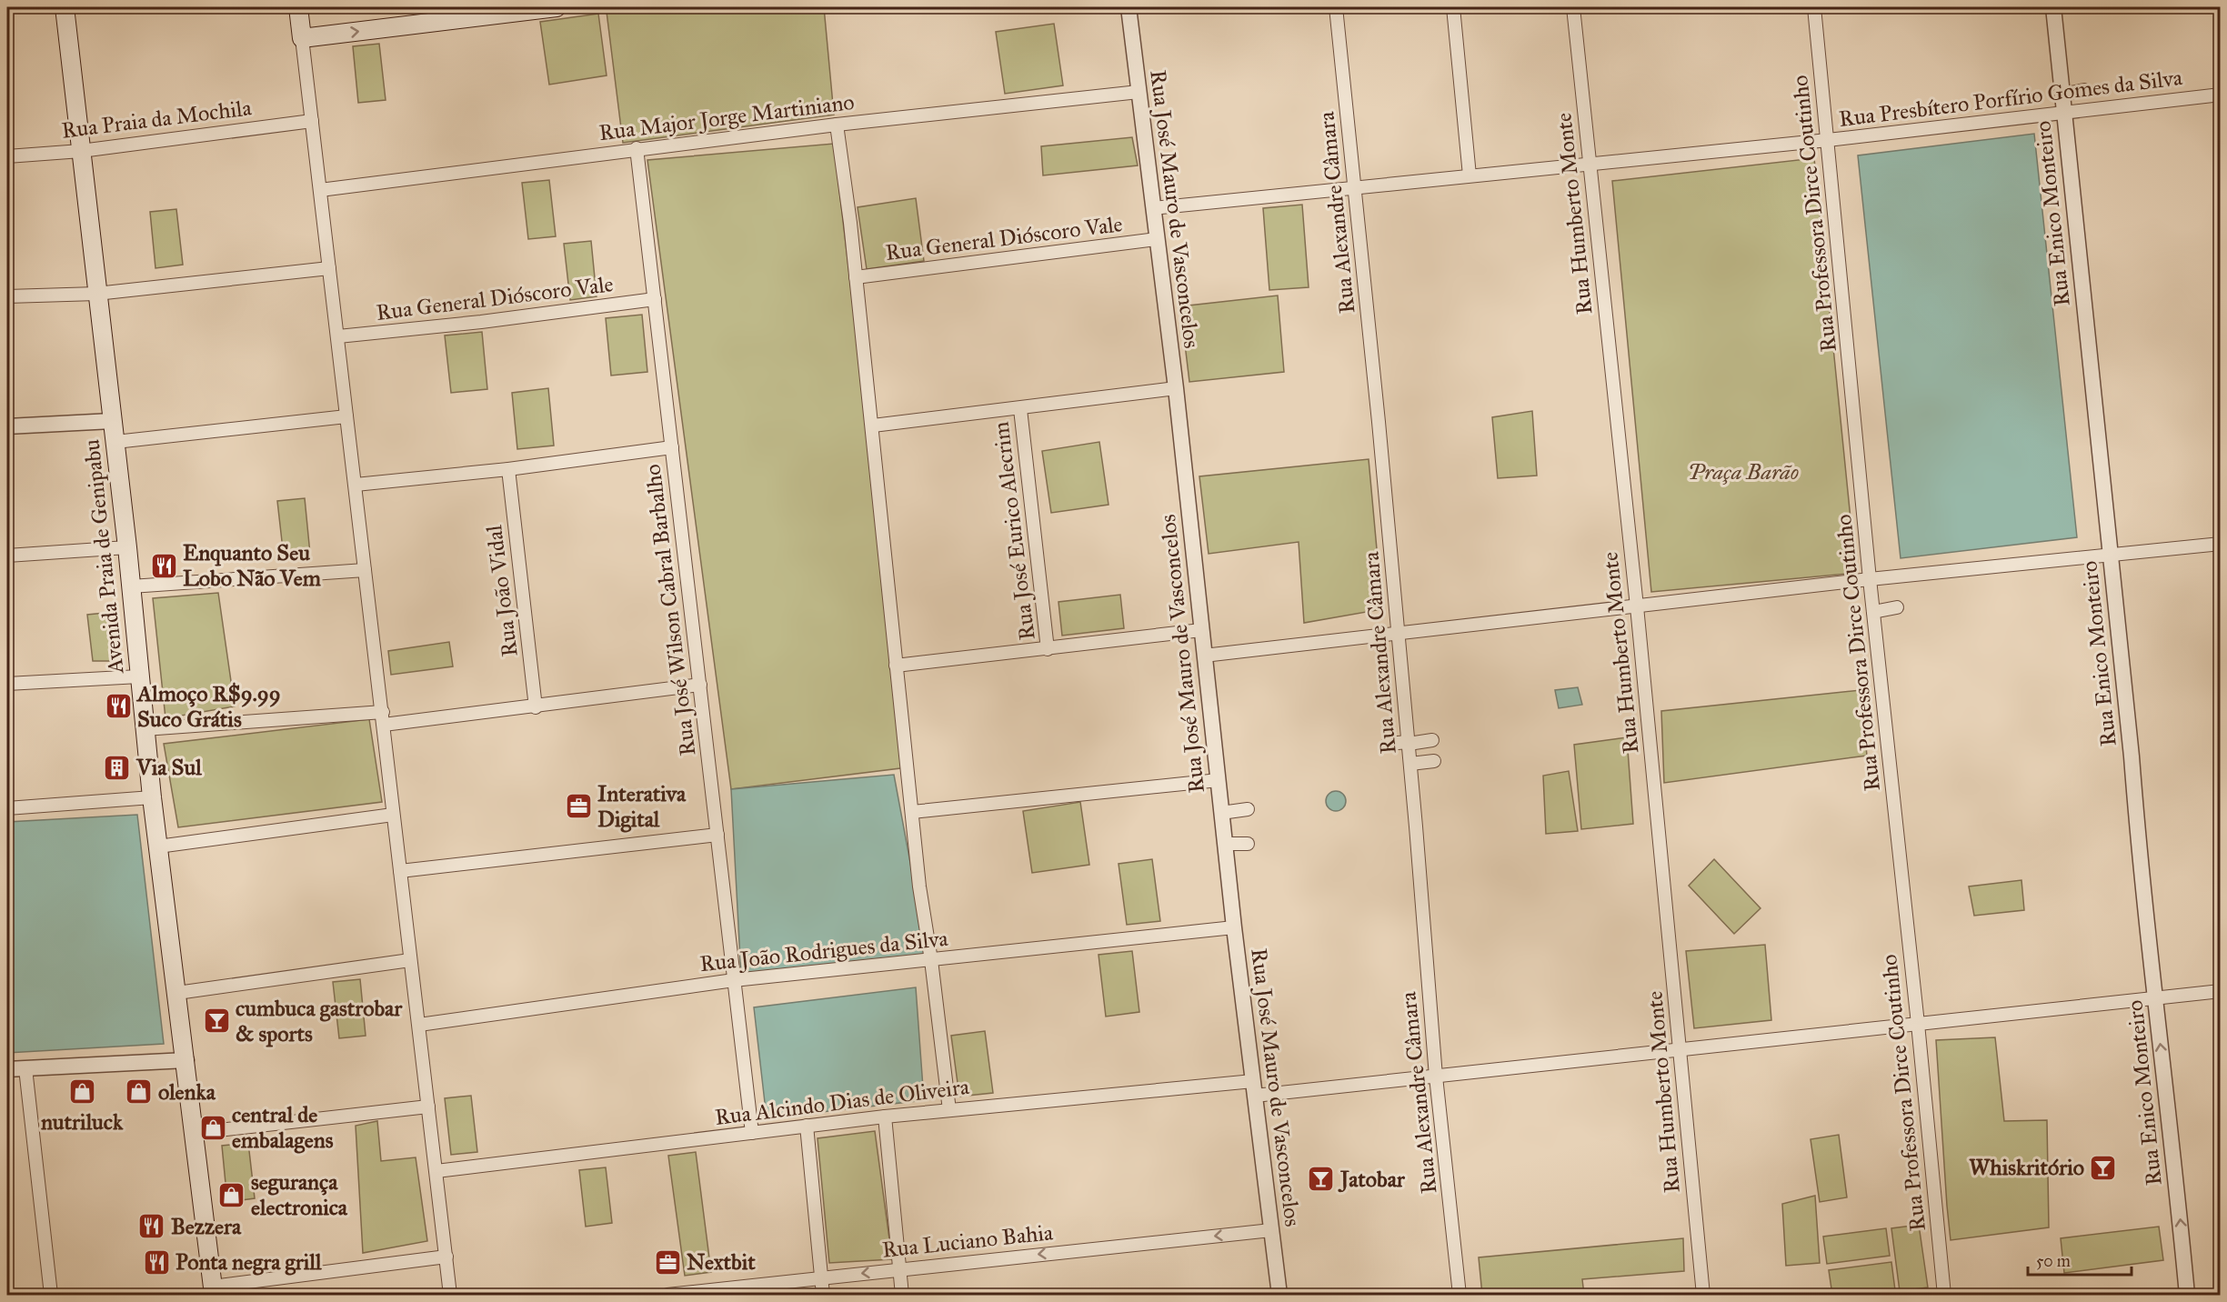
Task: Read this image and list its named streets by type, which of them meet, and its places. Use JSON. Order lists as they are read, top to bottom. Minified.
{"streets":{"main road":["Avenida Praia de Genipabu"],"street":["Rua Presbítero Porfírio Gomes da Silva","Rua Major Jorge Martiniano","Rua Praia da Mochila","Rua José Mauro de Vasconcelos","Rua Alexandre Câmara","Rua Humberto Monte","Rua Professora Dirce Coutinho","Rua Enico Monteiro","Rua General Dióscoro Vale","Rua José Eurico Alecrim","Rua João Vidal","Rua José Wilson Cabral Barbalho","Rua João Rodrigues da Silva","Rua Alcindo Dias de Oliveira","Rua Luciano Bahia"]},"crossings":[["Rua Presbítero Porfírio Gomes da Silva","Rua José Mauro de Vasconcelos"],["Rua Presbítero Porfírio Gomes da Silva","Rua Alexandre Câmara"],["Rua Presbítero Porfírio Gomes da Silva","Rua Humberto Monte"],["Rua Presbítero Porfírio Gomes da Silva","Rua Professora Dirce Coutinho"],["Rua Presbítero Porfírio Gomes da Silva","Rua Enico Monteiro"],["Rua Major Jorge Martiniano","Rua José Mauro de Vasconcelos"],["Rua Major Jorge Martiniano","Rua José Wilson Cabral Barbalho"],["Rua Praia da Mochila","Avenida Praia de Genipabu"],["Rua José Mauro de Vasconcelos","Rua General Dióscoro Vale"],["Rua José Mauro de Vasconcelos","Rua João Rodrigues da Silva"],["Rua José Mauro de Vasconcelos","Rua Alcindo Dias de Oliveira"],["Rua José Mauro de Vasconcelos","Rua Luciano Bahia"],["Rua Alexandre Câmara","Rua Alcindo Dias de Oliveira"],["Rua Humberto Monte","Rua Alcindo Dias de Oliveira"],["Rua Professora Dirce Coutinho","Rua Alcindo Dias de Oliveira"],["Rua Enico Monteiro","Rua Alcindo Dias de Oliveira"],["Rua General Dióscoro Vale","Rua José Wilson Cabral Barbalho"],["Rua José Wilson Cabral Barbalho","Rua João Rodrigues da Silva"],["Rua José Wilson Cabral Barbalho","Rua Alcindo Dias de Oliveira"]],"one_way":["Rua Luciano Bahia"],"parks":["Praça Barão"],"places":{"restaurant":["Enquanto Seu Lobo Não Vem","Almoço R$9.99 Suco Grátis","Bezzera","Ponta negra grill"],"building":["Via Sul"],"office":["Interativa Digital","Nextbit"],"bar":["cumbuca gastrobar & sports","Whiskritório","Jatobar"],"shop":["nutriluck","olenka","central de embalagens","segurança electronica"]},"scale_bar":"50 m"}
